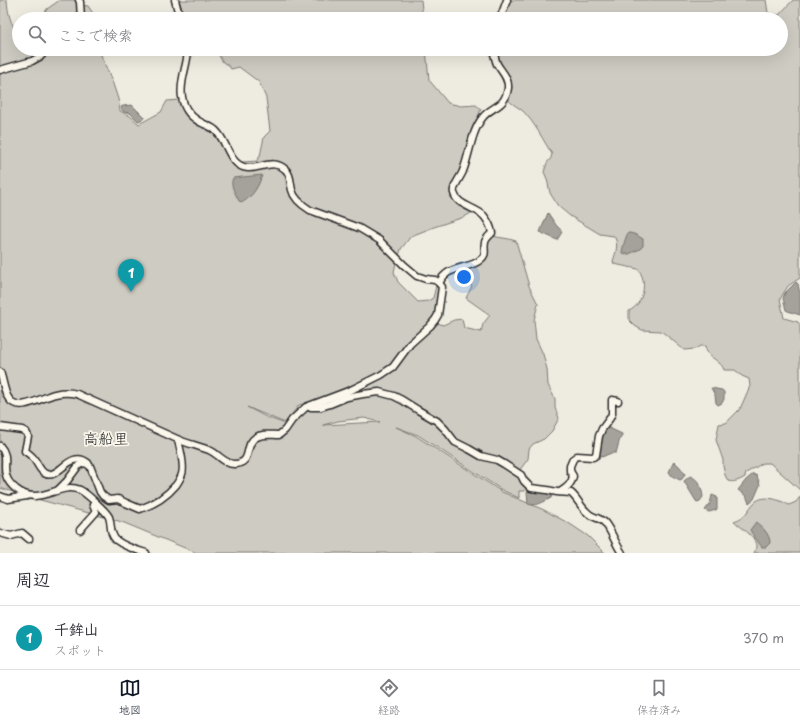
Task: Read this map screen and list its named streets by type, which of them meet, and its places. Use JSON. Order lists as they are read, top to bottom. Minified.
{"districts":["高船里"],"page":{"search":"ここで検索","pins":"1","heading":"周辺","list":[{"mark":"1","name":"千鉾山","note":"スポット","value":"370 m"}],"nav":["地図","経路","保存済み"]}}
